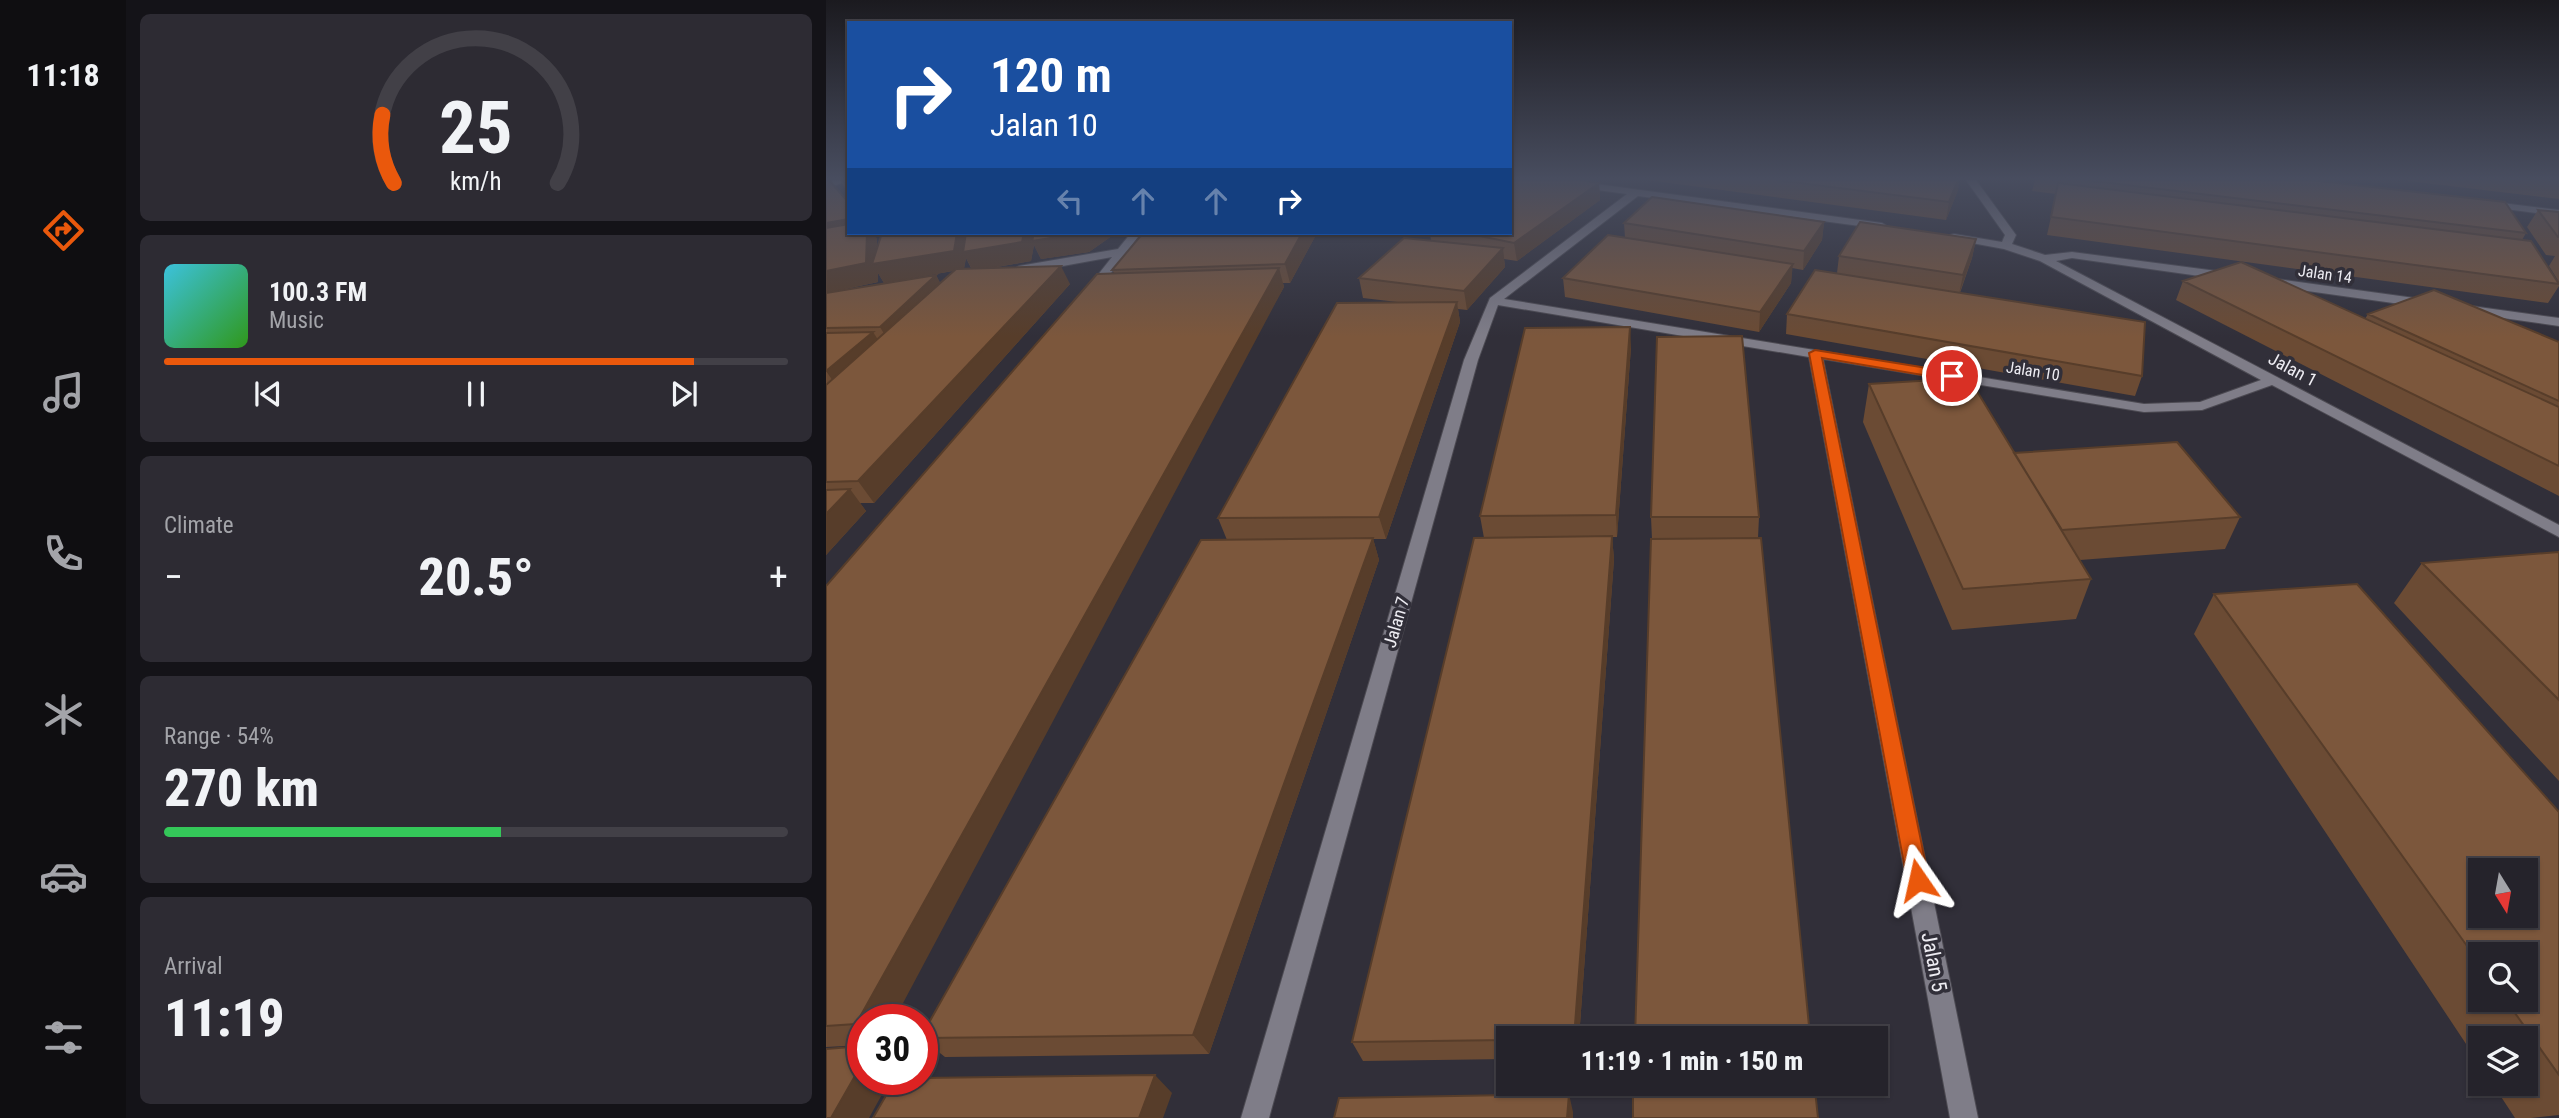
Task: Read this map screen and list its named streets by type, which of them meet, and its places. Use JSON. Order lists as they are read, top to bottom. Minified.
{"streets":{"street":["Jalan 14","Jalan 1","Jalan 10","Jalan 7","Jalan 5"]},"crossings":[["Jalan 1","Jalan 10"],["Jalan 10","Jalan 7"],["Jalan 10","Jalan 5"]],"north":"bottom","page":{"tabs":"11:18","turn":["120 m","Jalan 10"],"song":["100.3 FM","Music"],"tile":["Climate",["Range · 54%","270 km"],["Arrival","11:19"]],"heat":["−","20.5°","+"],"limit":"30","trip":"11:19 · 1 min · 150 m","gauge":["25","km/h"]}}
